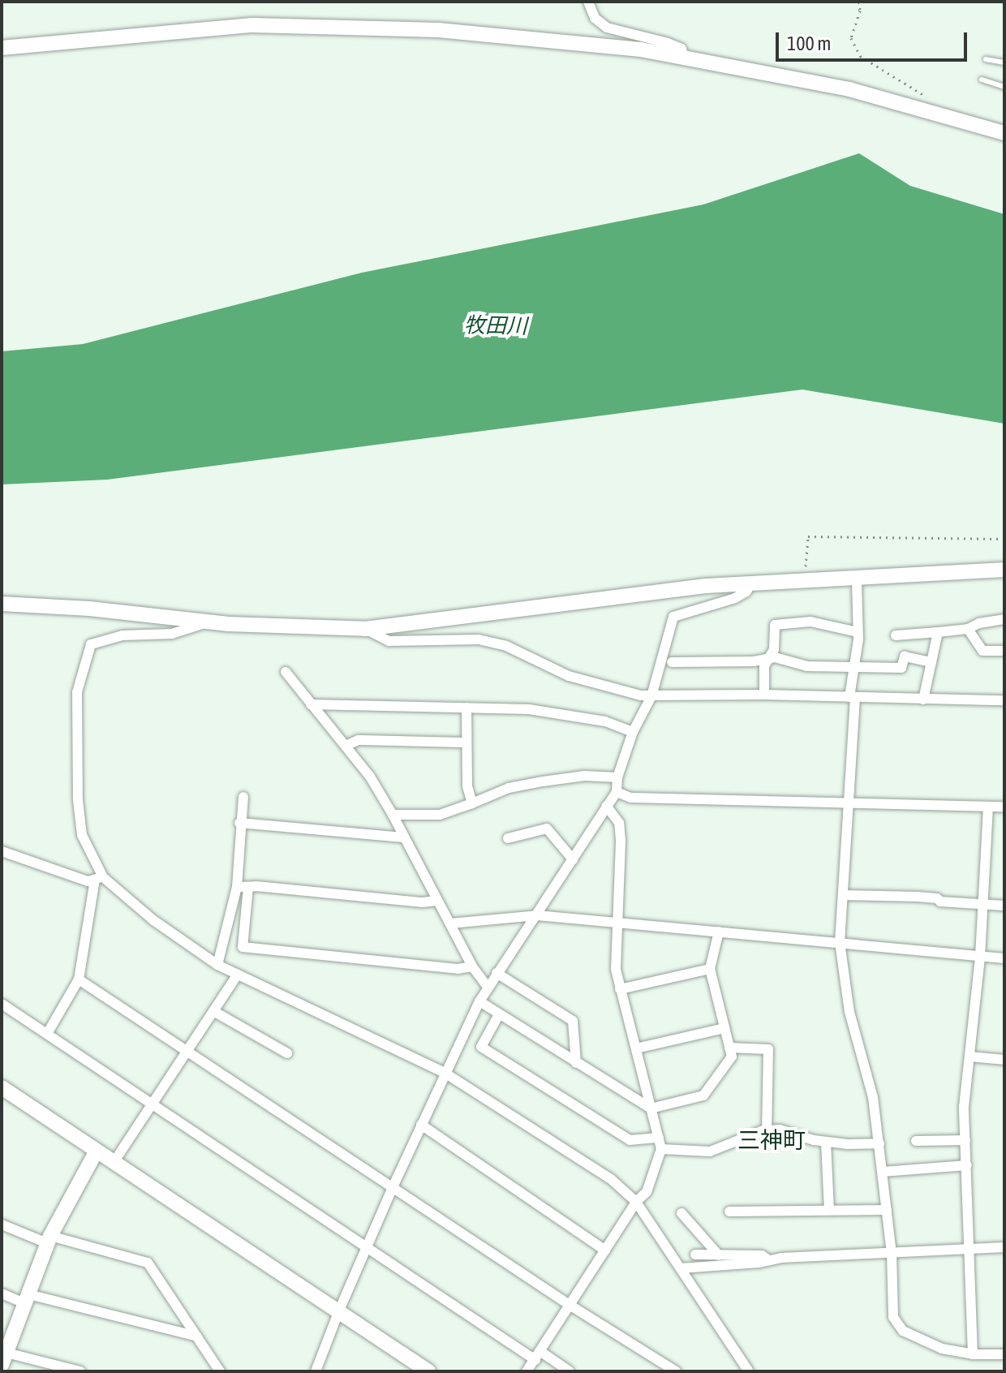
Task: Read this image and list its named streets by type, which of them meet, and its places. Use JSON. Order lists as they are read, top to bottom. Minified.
{"districts":["三神町"],"water":["牧田川"],"scale_bar":"100 m"}
